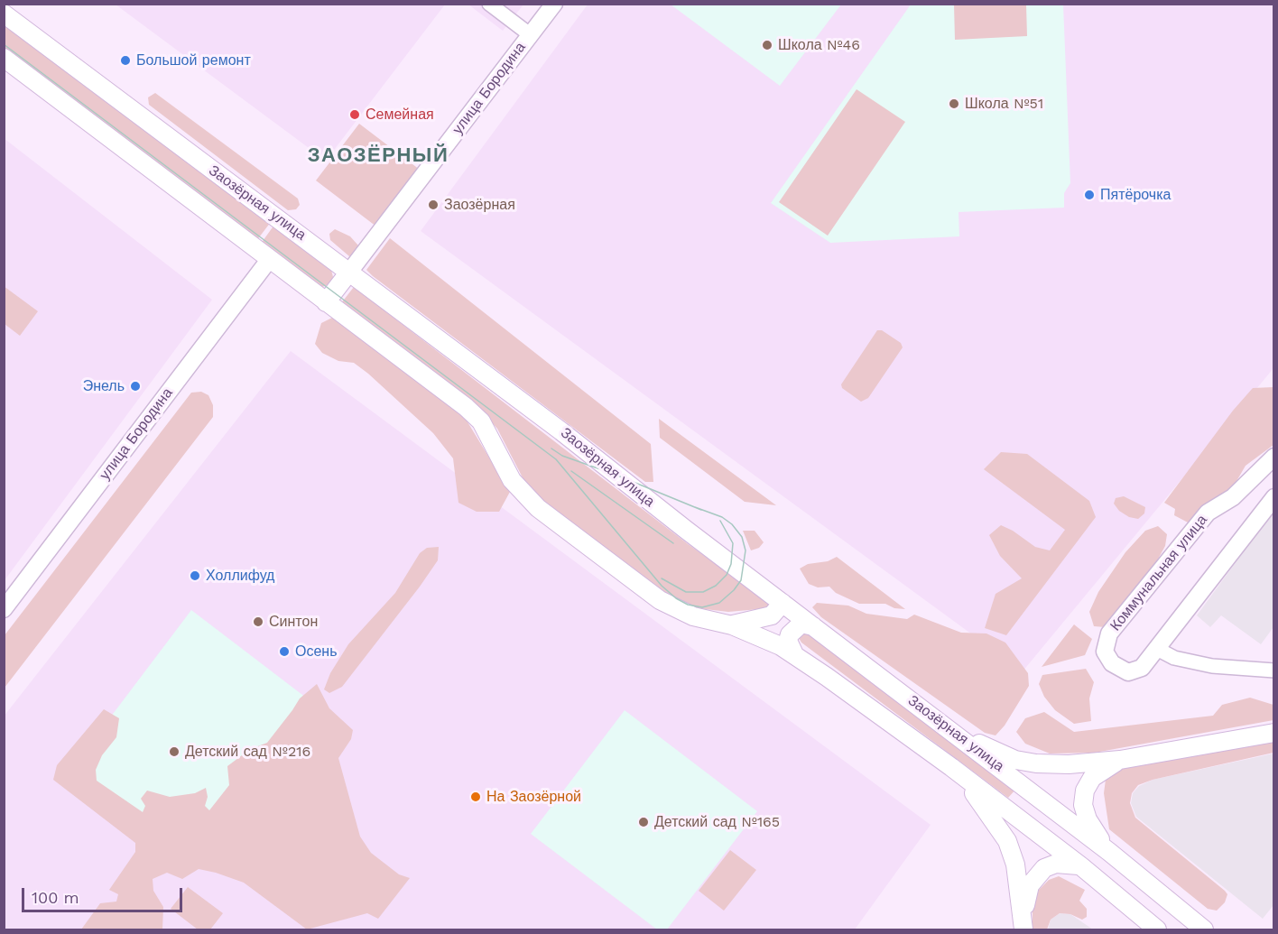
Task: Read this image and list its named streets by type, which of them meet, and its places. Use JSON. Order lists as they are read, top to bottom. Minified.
{"streets":{"main road":["улица Бородина","Заозёрная улица"],"street":["Коммунальная улица"]},"crossings":[["улица Бородина","Заозёрная улица"]],"districts":["ЗАОЗЁРНЫЙ"],"places":["Школа №46","Большой ремонт","Школа №51","Семейная","Пятёрочка","Заозёрная","Энель","Холлифуд","Синтон","Осень","Детский сад №216","На Заозёрной","Детский сад №165"],"scale_bar":"100 m"}
